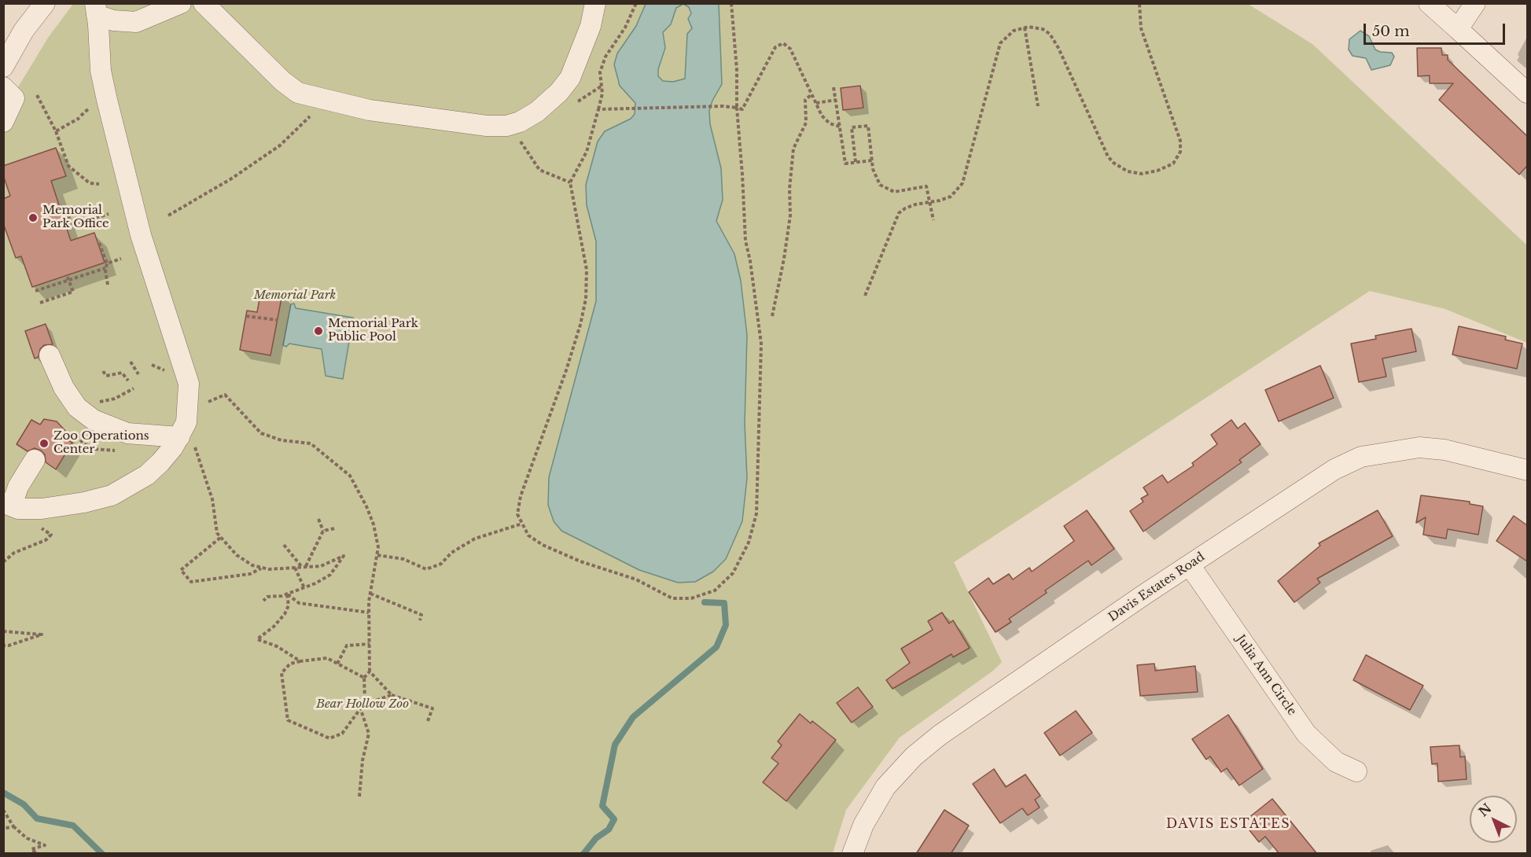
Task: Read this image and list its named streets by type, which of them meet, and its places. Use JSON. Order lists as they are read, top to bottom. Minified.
{"streets":{"street":["Davis Estates Road","Julia Ann Circle"]},"crossings":[["Davis Estates Road","Julia Ann Circle"]],"districts":["DAVIS ESTATES"],"parks":["Memorial Park","Bear Hollow Zoo"],"places":["Memorial Park Office","Memorial Park Public Pool","Zoo Operations Center"],"scale_bar":"50 m","north":"top left"}
